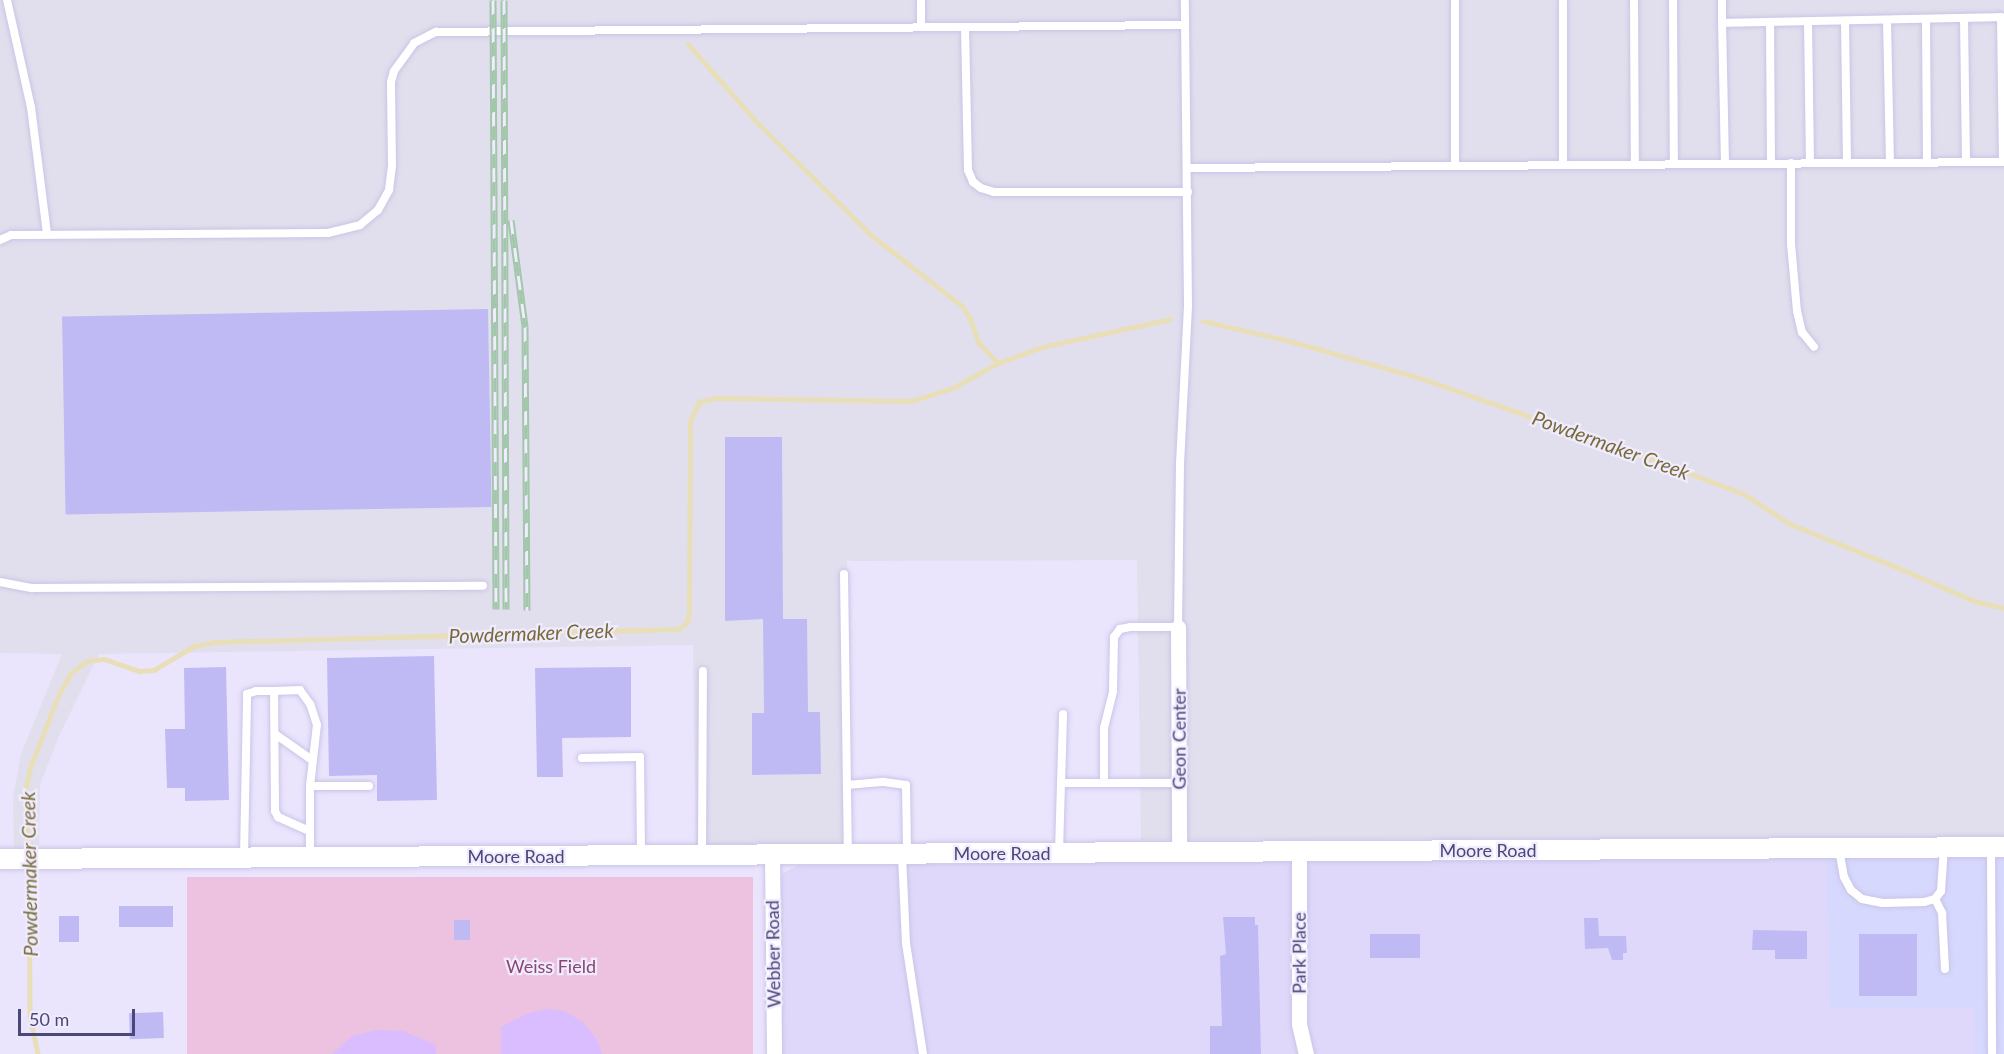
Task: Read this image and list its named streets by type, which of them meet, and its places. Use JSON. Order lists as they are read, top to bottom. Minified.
{"streets":{"street":["Geon Center","Moore Road","Park Place","Webber Road"]},"crossings":[["Geon Center","Moore Road"],["Moore Road","Park Place"],["Moore Road","Webber Road"]],"water":["Powdermaker Creek"],"parks":["Weiss Field"],"scale_bar":"50 m"}
